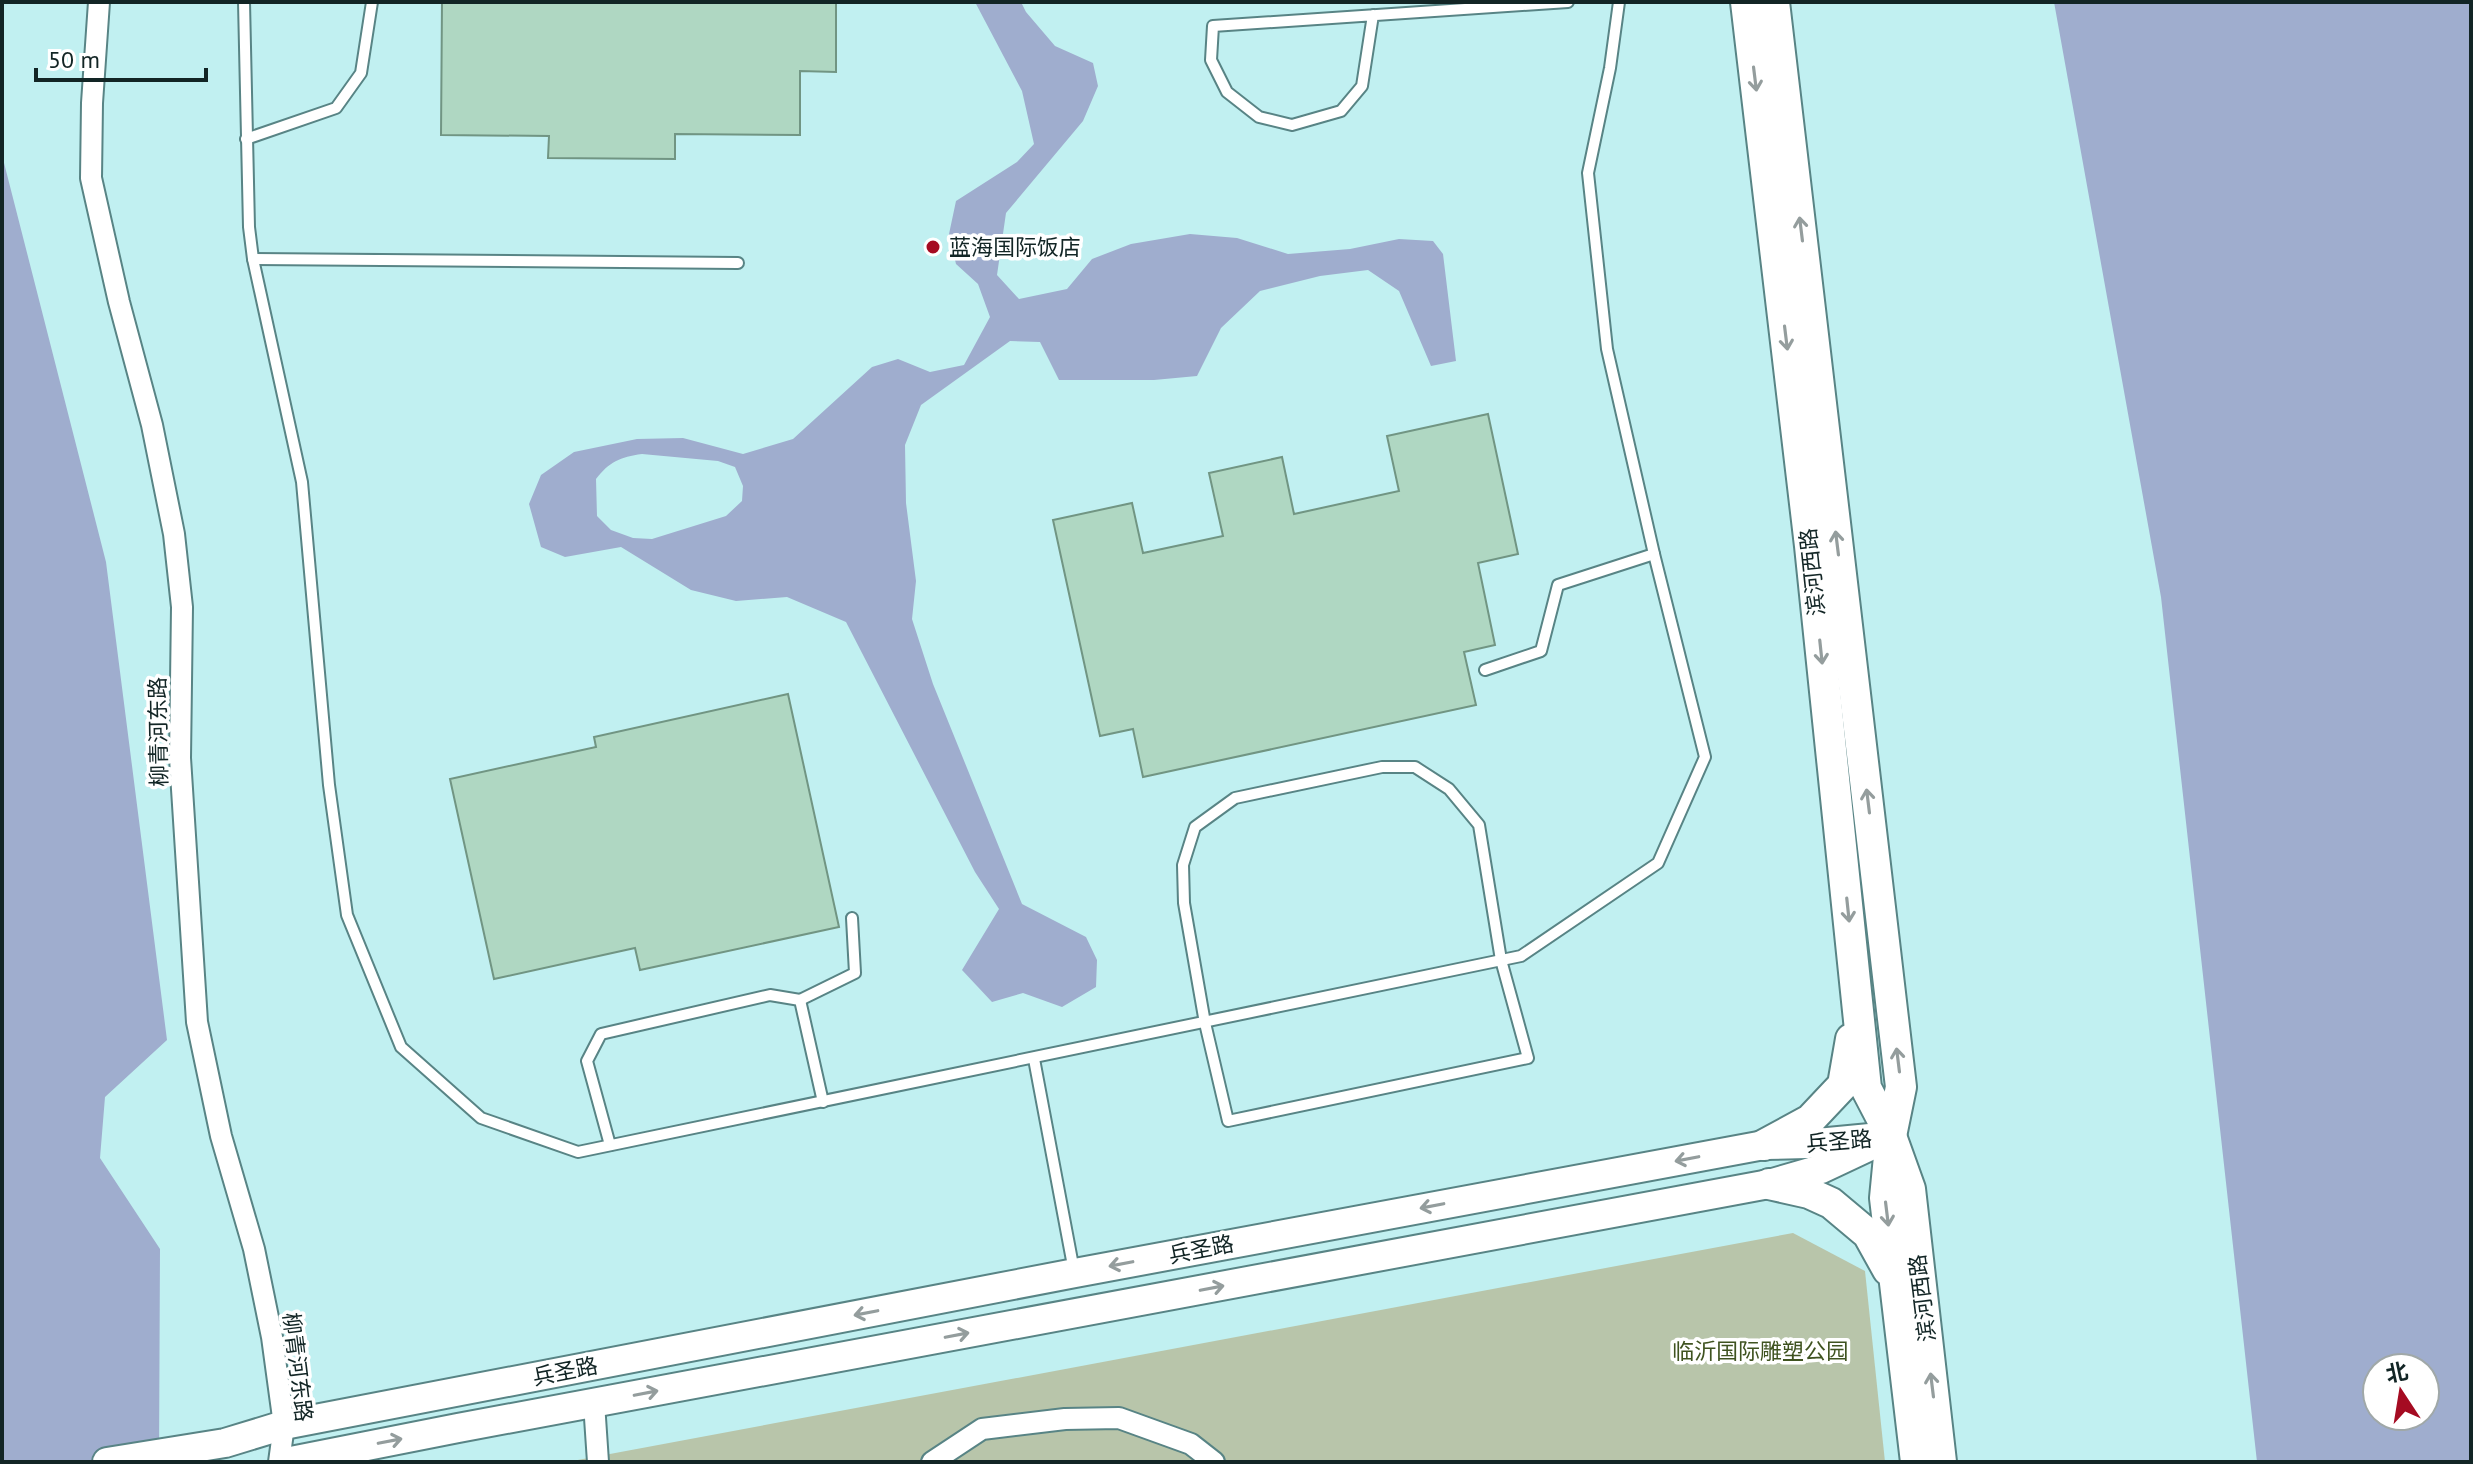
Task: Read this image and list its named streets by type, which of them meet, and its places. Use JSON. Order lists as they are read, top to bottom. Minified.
{"streets":{"main road":["滨河西路","兵圣路"],"street":["柳青河东路"]},"crossings":[["滨河西路","兵圣路"],["柳青河东路","兵圣路"]],"parks":["临沂国际雕塑公园"],"places":["蓝海国际饭店"],"scale_bar":"50 m","north":"top"}
